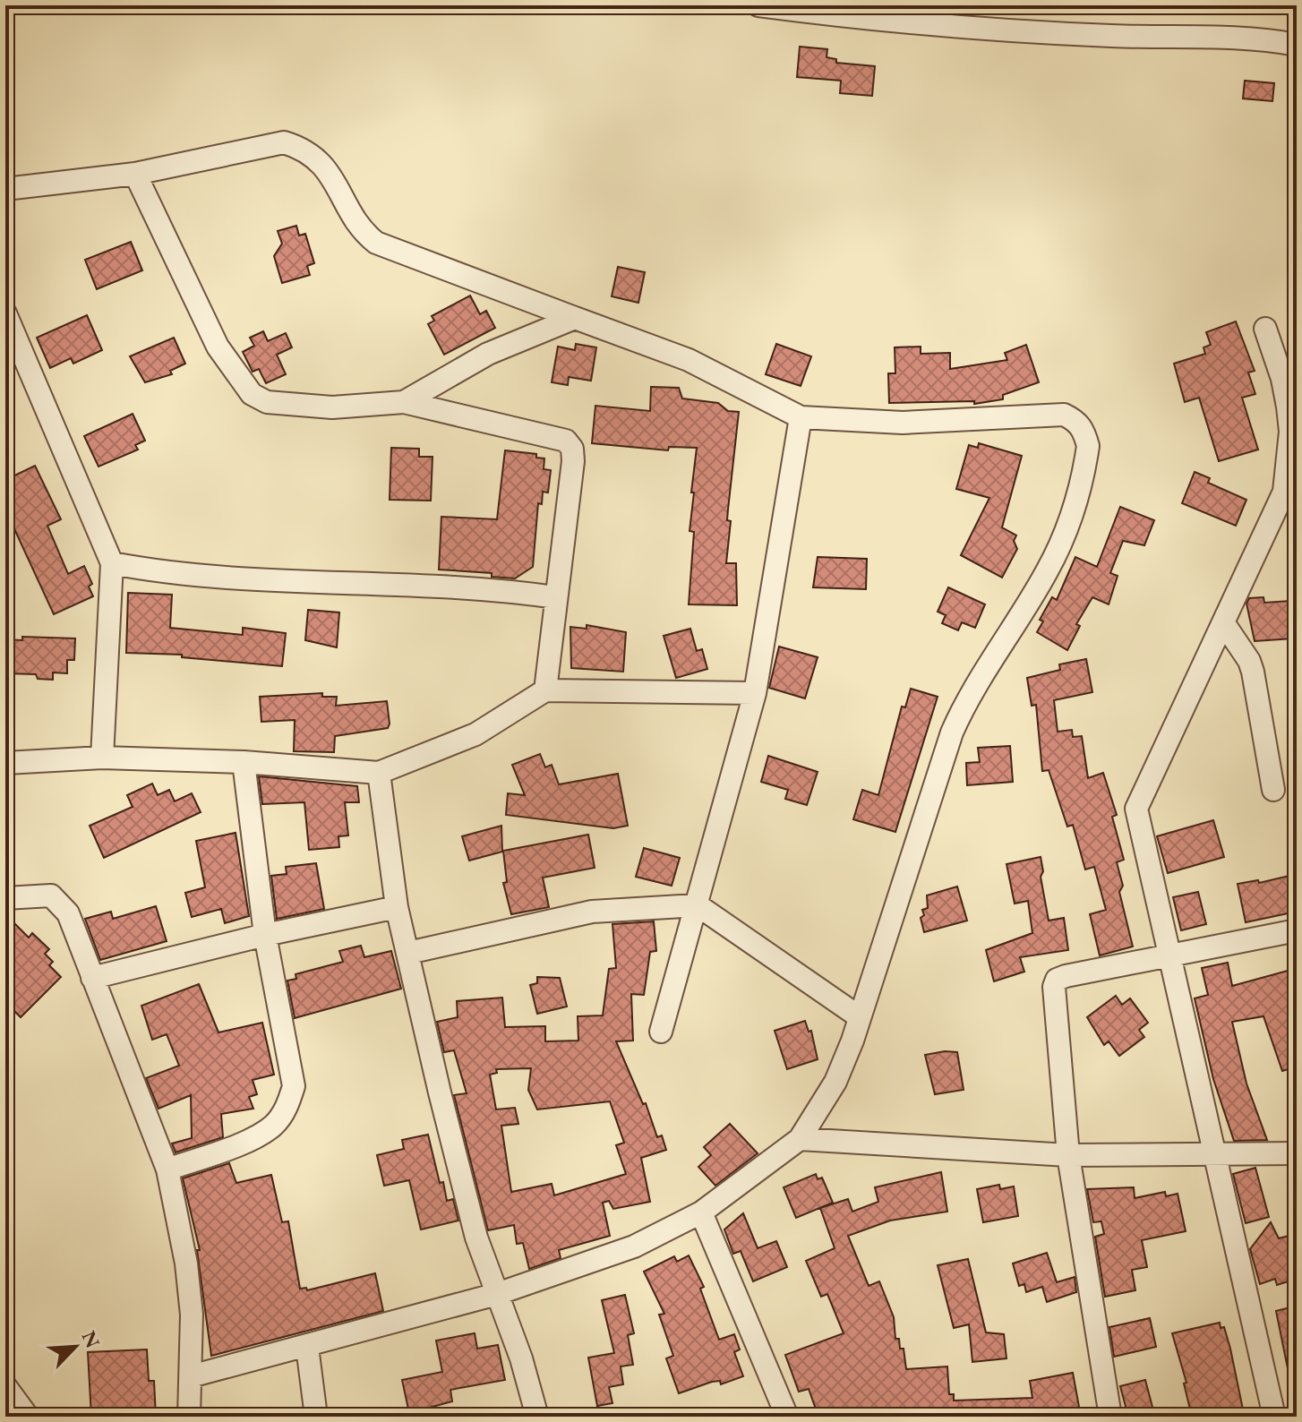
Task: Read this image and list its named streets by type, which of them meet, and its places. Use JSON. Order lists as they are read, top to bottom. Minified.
{"north":"top right"}
